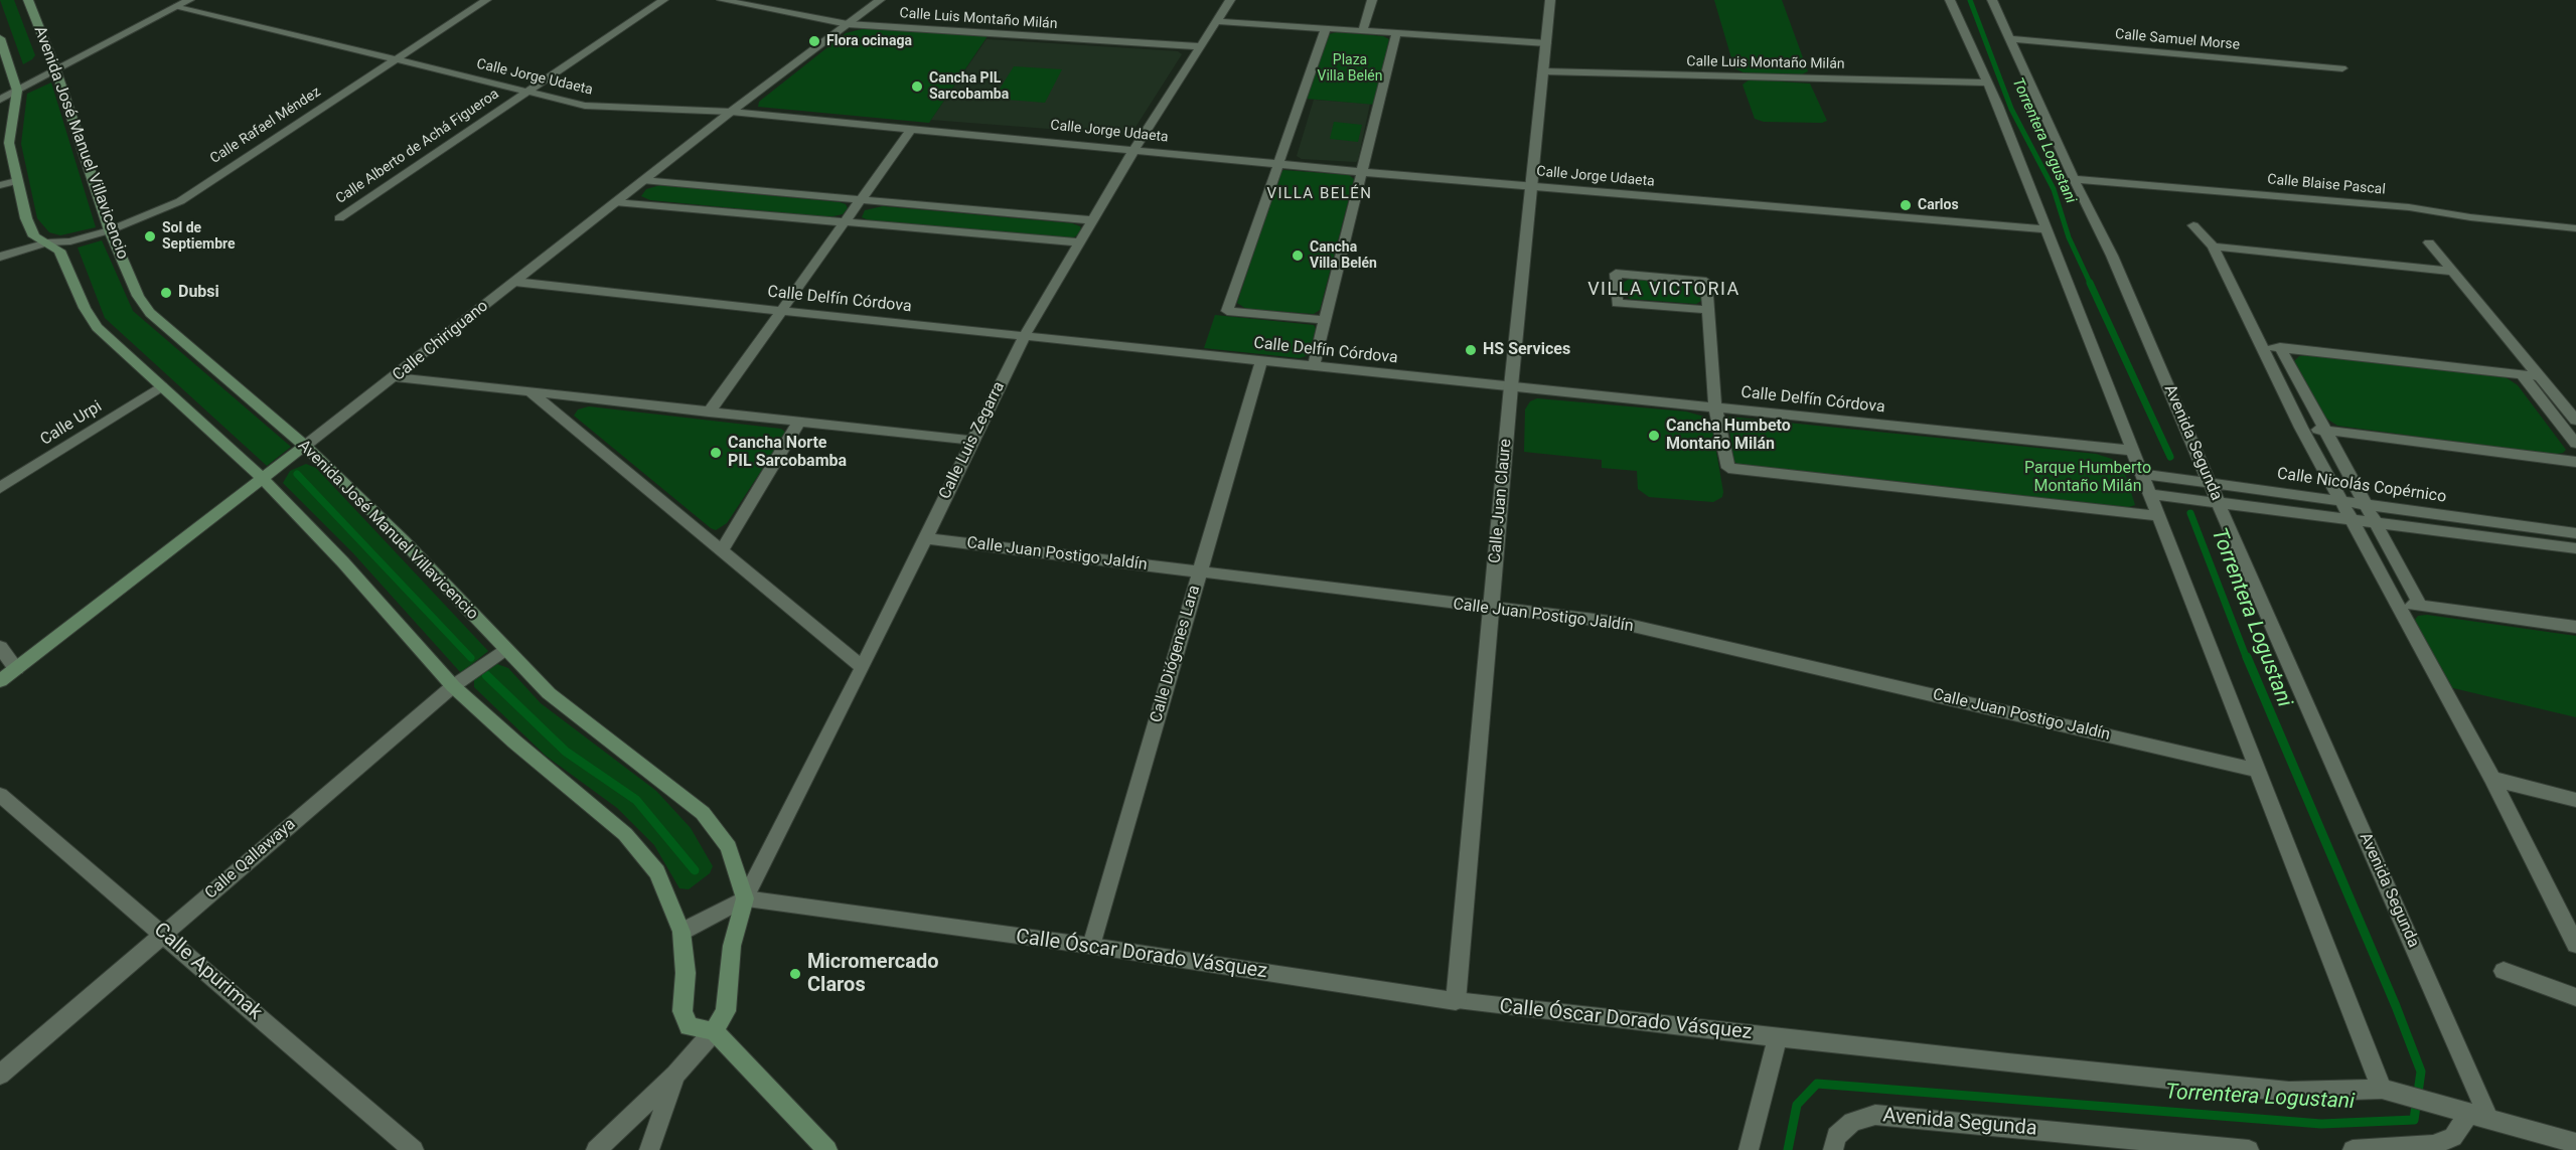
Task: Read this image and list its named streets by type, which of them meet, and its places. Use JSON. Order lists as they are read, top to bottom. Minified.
{"streets":{"main road":["Avenida José Manuel Villavicencio","Calle Chiriguano"],"street":["Calle Luis Montaño Milán","Calle Samuel Morse","Calle Jorge Udaeta","Calle Rafael Méndez","Calle Alberto de Achá Figueroa","Calle Blaise Pascal","Calle Delfín Córdova","Calle Urpi","Calle Luis Zegarra","Avenida Segunda","Calle Nicolás Copérnico","Calle Juan Claure","Calle Juan Postigo Jaldín","Calle Diógenes Lara","Calle Qallawaya","Calle Óscar Dorado Vásquez","Calle Apurimak"]},"crossings":[["Calle Luis Montaño Milán","Calle Chiriguano"],["Calle Luis Montaño Milán","Calle Luis Zegarra"],["Calle Luis Montaño Milán","Calle Juan Claure"],["Calle Samuel Morse","Avenida Segunda"],["Calle Jorge Udaeta","Calle Rafael Méndez"],["Calle Jorge Udaeta","Calle Alberto de Achá Figueroa"],["Calle Jorge Udaeta","Calle Chiriguano"],["Calle Jorge Udaeta","Calle Luis Zegarra"],["Calle Jorge Udaeta","Calle Juan Claure"],["Calle Rafael Méndez","Avenida José Manuel Villavicencio"],["Avenida José Manuel Villavicencio","Calle Chiriguano"],["Avenida José Manuel Villavicencio","Calle Luis Zegarra"],["Avenida José Manuel Villavicencio","Calle Qallawaya"],["Avenida José Manuel Villavicencio","Calle Óscar Dorado Vásquez"],["Calle Blaise Pascal","Avenida Segunda"],["Calle Delfín Córdova","Calle Chiriguano"],["Calle Delfín Córdova","Calle Luis Zegarra"],["Calle Delfín Córdova","Calle Juan Claure"],["Calle Delfín Córdova","Calle Diógenes Lara"],["Calle Luis Zegarra","Calle Juan Postigo Jaldín"],["Calle Luis Zegarra","Calle Óscar Dorado Vásquez"],["Avenida Segunda","Calle Nicolás Copérnico"],["Avenida Segunda","Calle Óscar Dorado Vásquez"],["Calle Juan Claure","Calle Juan Postigo Jaldín"],["Calle Juan Claure","Calle Óscar Dorado Vásquez"],["Calle Juan Postigo Jaldín","Calle Diógenes Lara"],["Calle Diógenes Lara","Calle Óscar Dorado Vásquez"],["Calle Qallawaya","Calle Apurimak"]],"districts":["VILLA BELÉN","VILLA VICTORIA"],"water":["Torrentera Logustani"],"parks":["Plaza Villa Belén","Parque Humberto Montaño Milán"],"places":["Flora ocinaga","Cancha PIL Sarcobamba","Carlos","Sol de Septiembre","Cancha Villa Belén","Dubsi","HS Services","Cancha Humbeto Montaño Milán","Cancha Norte PIL Sarcobamba","Micromercado Claros"]}
